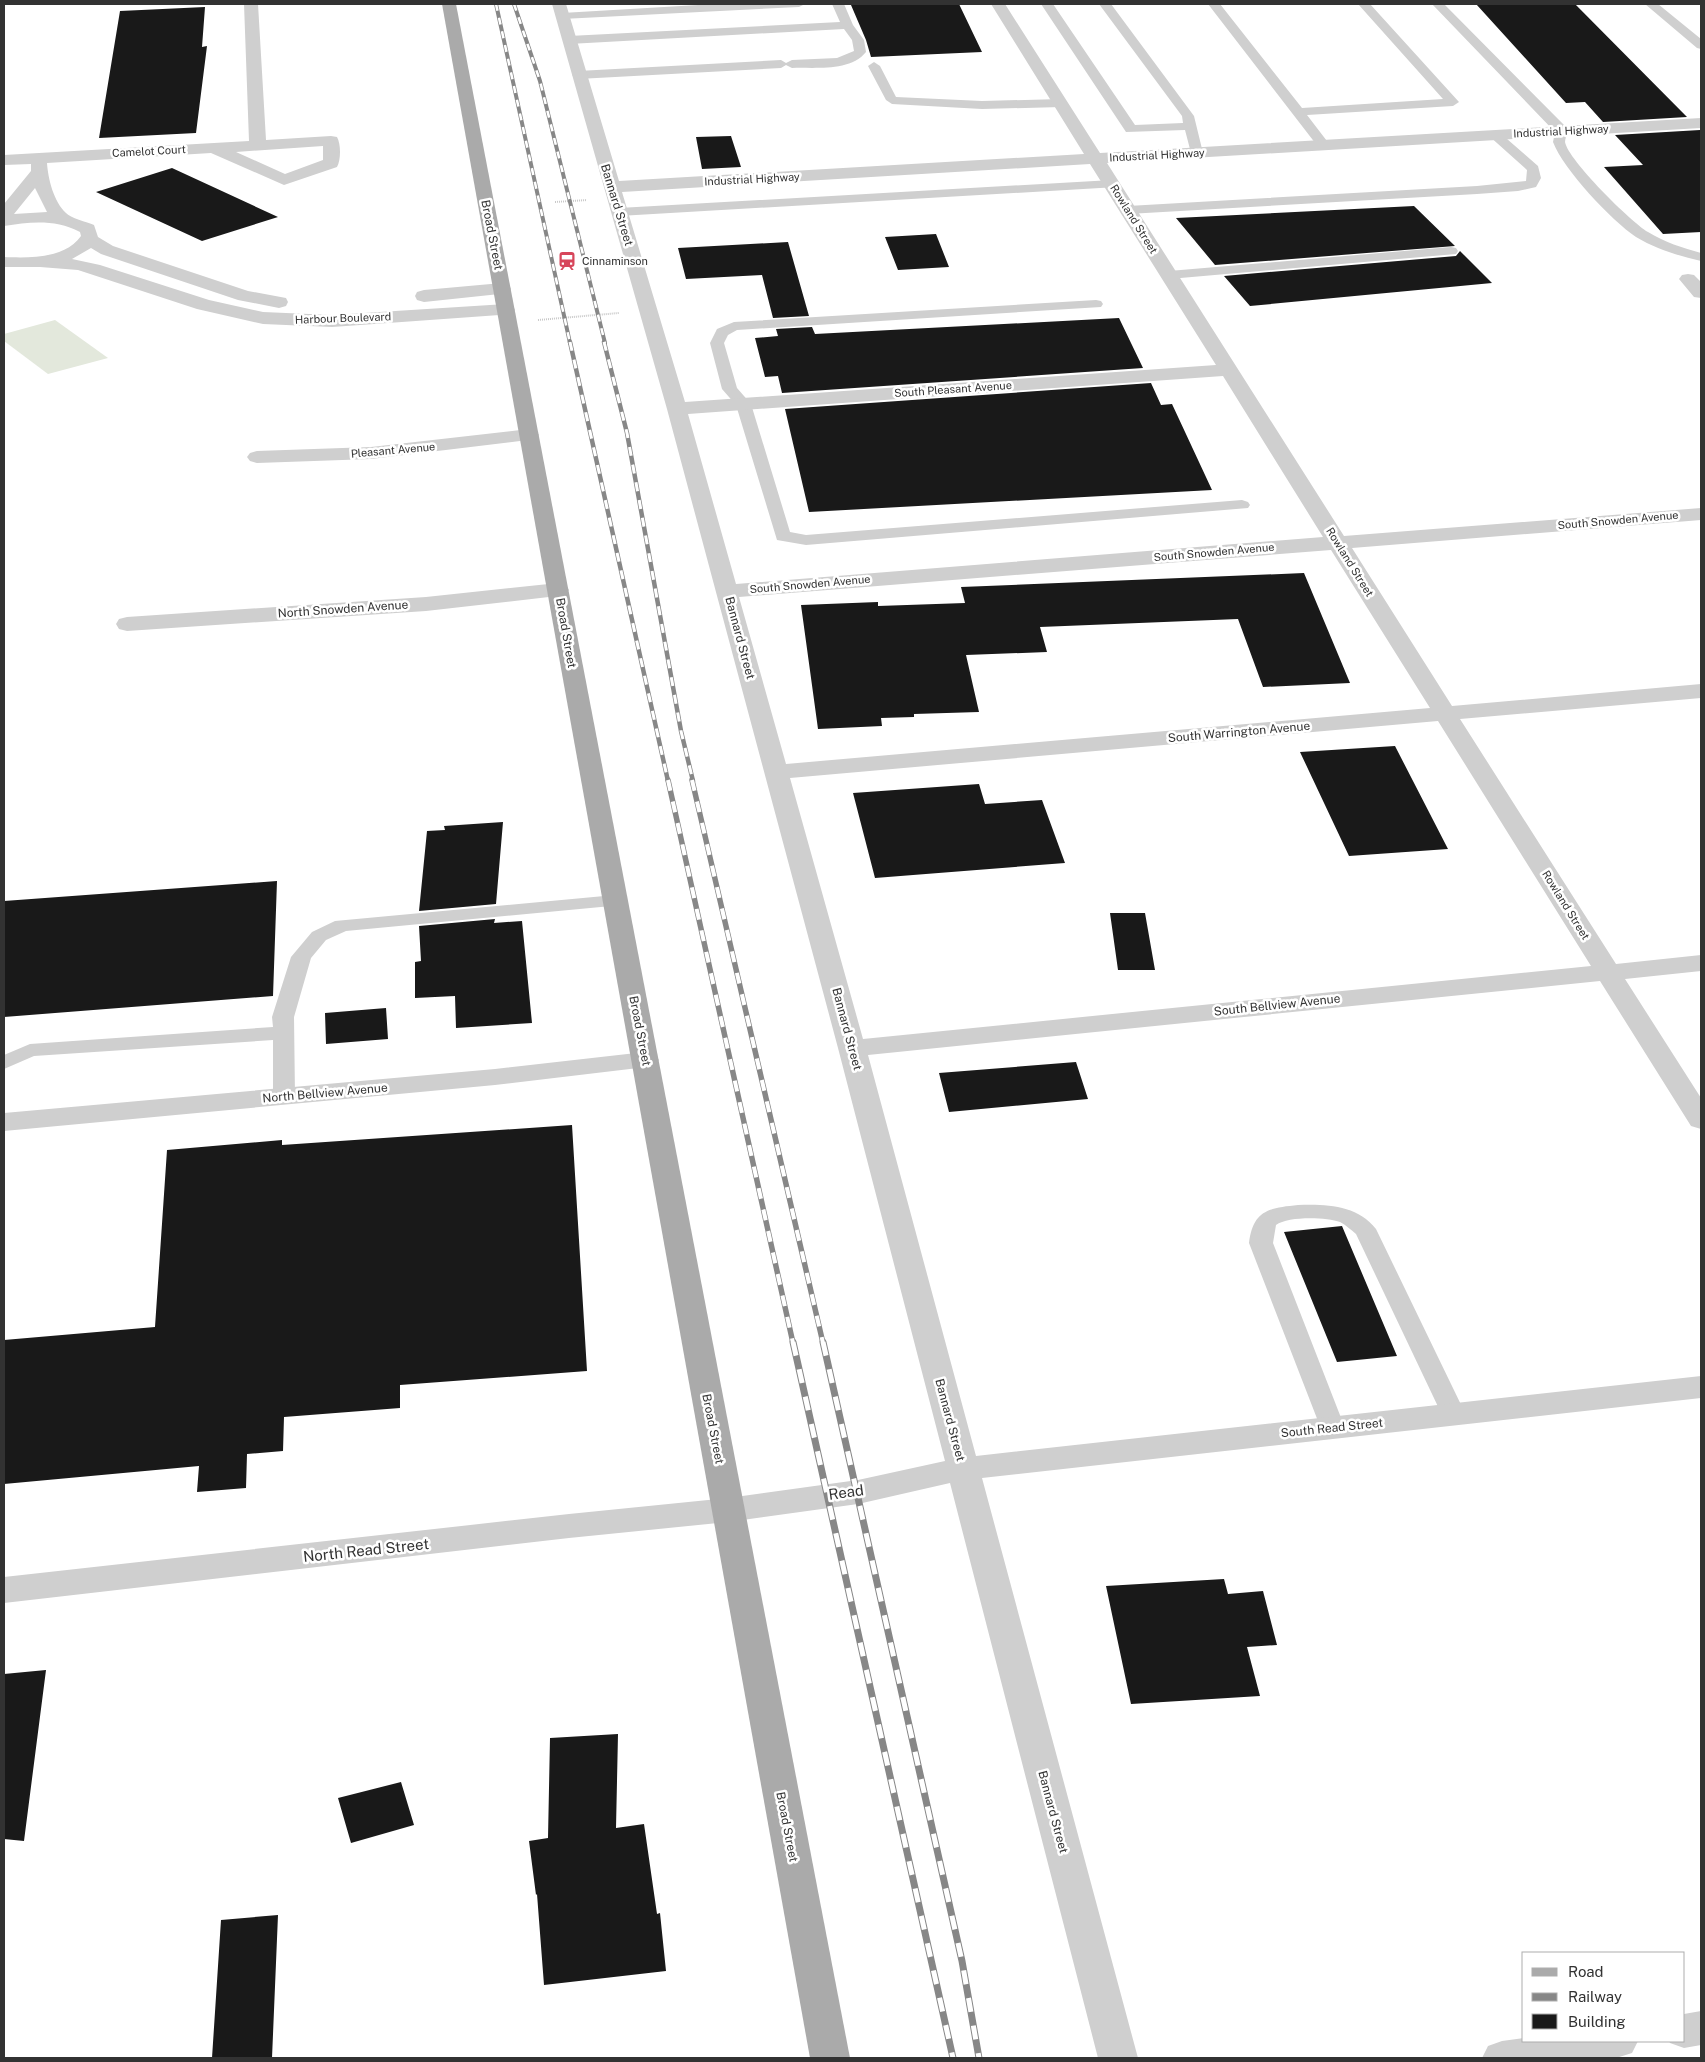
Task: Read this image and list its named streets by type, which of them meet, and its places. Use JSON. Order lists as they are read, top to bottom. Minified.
{"streets":{"main road":["Broad Street"],"street":["Industrial Highway","Camelot Court","Bannard Street","Rowland Street","Harbour Boulevard","South Pleasant Avenue","Pleasant Avenue","South Snowden Avenue","North Snowden Avenue","South Warrington Avenue","South Bellview Avenue","North Bellview Avenue","South Read Street","Read","North Read Street"]},"crossings":[["Industrial Highway","Bannard Street"],["Industrial Highway","Rowland Street"],["Bannard Street","South Pleasant Avenue"],["Bannard Street","South Snowden Avenue"],["Bannard Street","South Warrington Avenue"],["Bannard Street","South Bellview Avenue"],["Bannard Street","South Read Street"],["Bannard Street","Read"],["Rowland Street","South Pleasant Avenue"],["Rowland Street","South Snowden Avenue"],["Rowland Street","South Warrington Avenue"],["Rowland Street","South Bellview Avenue"],["Broad Street","Harbour Boulevard"],["Broad Street","Pleasant Avenue"],["Broad Street","North Snowden Avenue"],["Broad Street","North Bellview Avenue"],["Broad Street","Read"],["Broad Street","North Read Street"],["South Read Street","Read"],["Read","North Read Street"]],"places":{"station":["Cinnaminson"]},"legend":["Road","Railway","Building"]}
